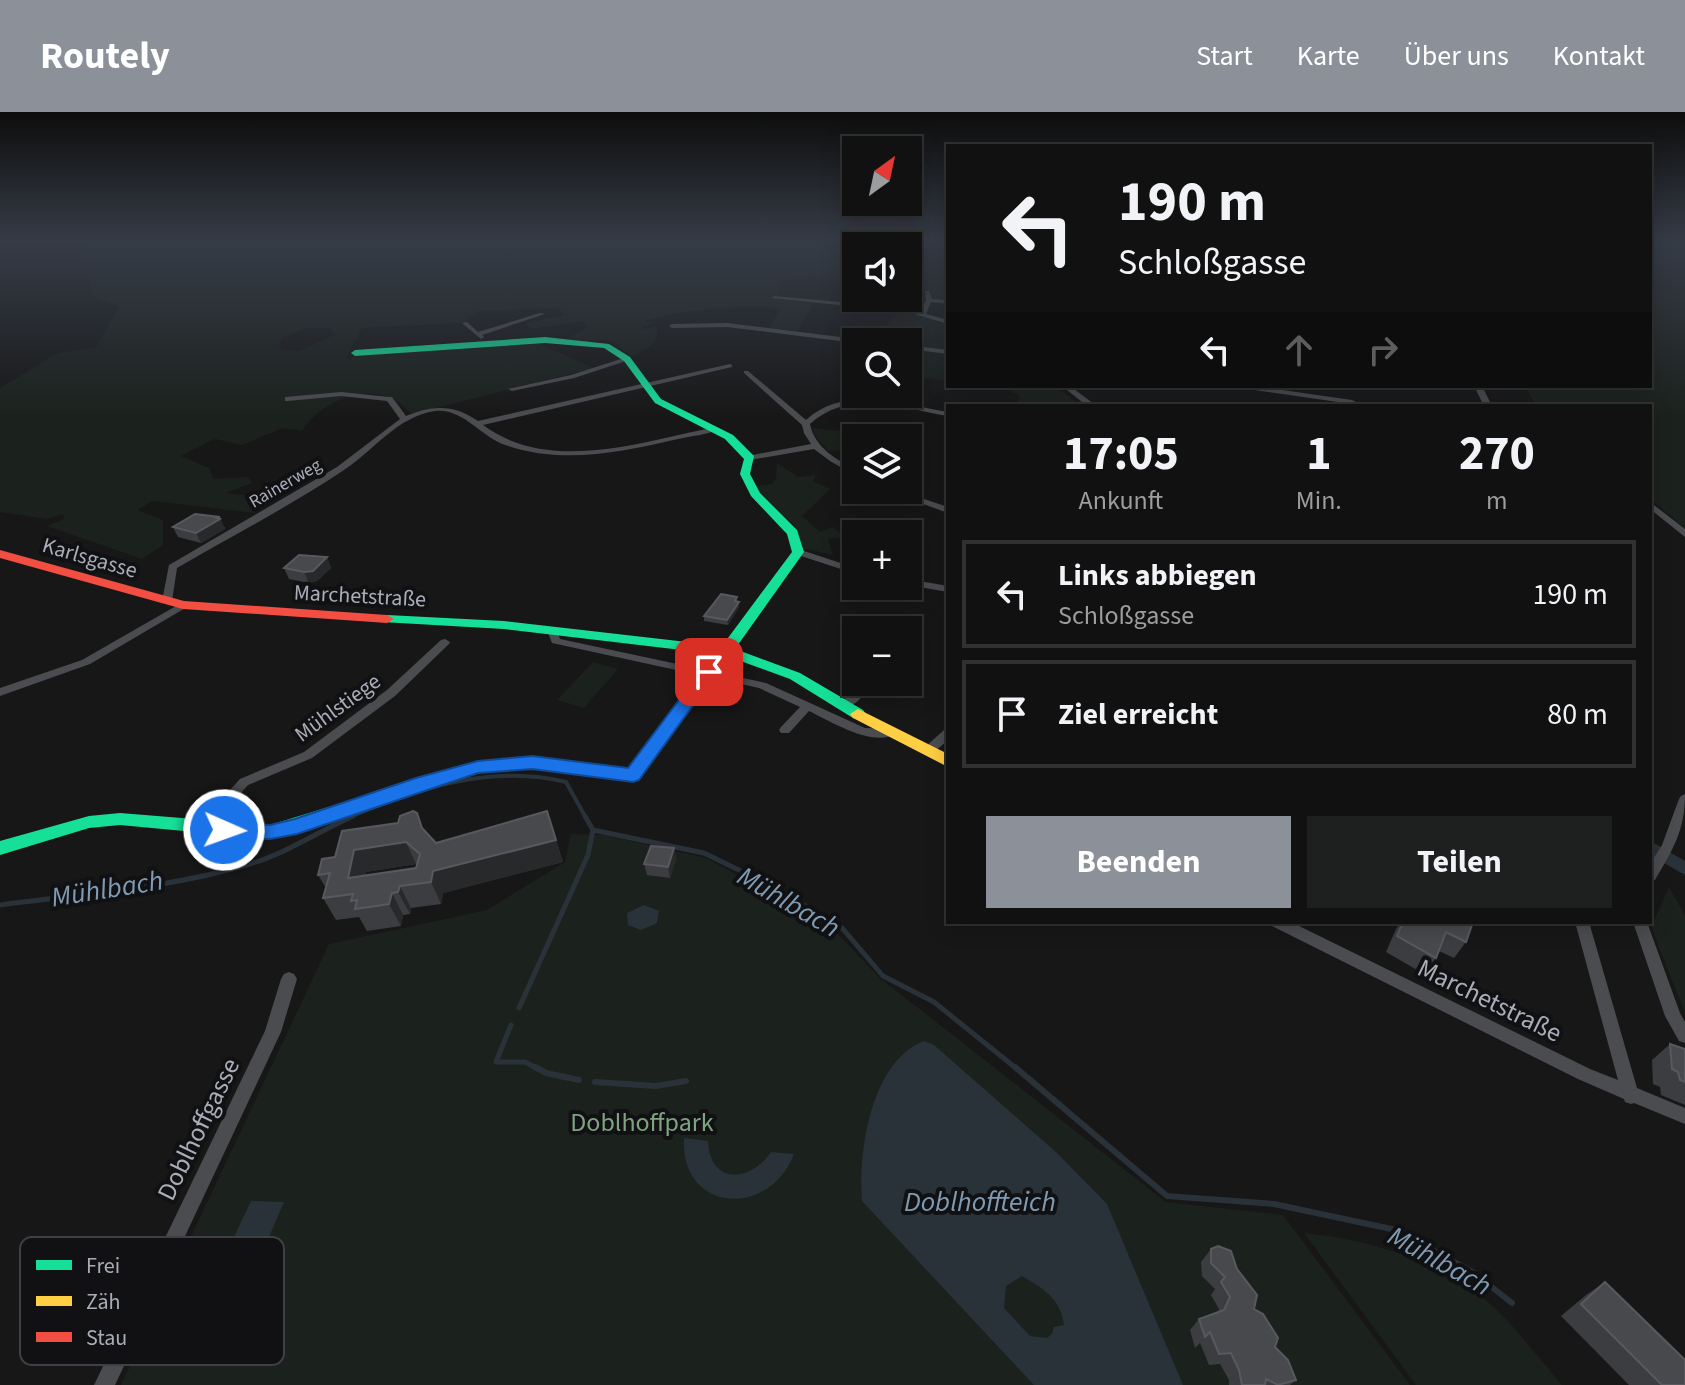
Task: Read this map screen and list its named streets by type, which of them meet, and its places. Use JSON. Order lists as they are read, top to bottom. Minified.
{"streets":{"street":["Rainerweg","Karlsgasse","Marchetstraße","Mühlstiege","Doblhoffgasse"]},"crossings":[["Rainerweg","Karlsgasse"],["Rainerweg","Marchetstraße"],["Karlsgasse","Marchetstraße"]],"water":["Mühlbach","Doblhoffteich"],"parks":["Doblhoffpark"],"legend":["Frei","Zäh","Stau"],"north":"top right","page":{"header":"Routely","nav":["Start","Karte","Über uns","Kontakt"],"map_buttons":["+","−"],"turn":["190 m","Schloßgasse"],"eta":["17:05","Ankunft","1","Min.","270","m"],"list":[{"name":"Links abbiegen","note":"Schloßgasse","value":"190 m"},{"name":"Ziel erreicht","value":"80 m"}],"buttons":["Beenden","Teilen"]}}
